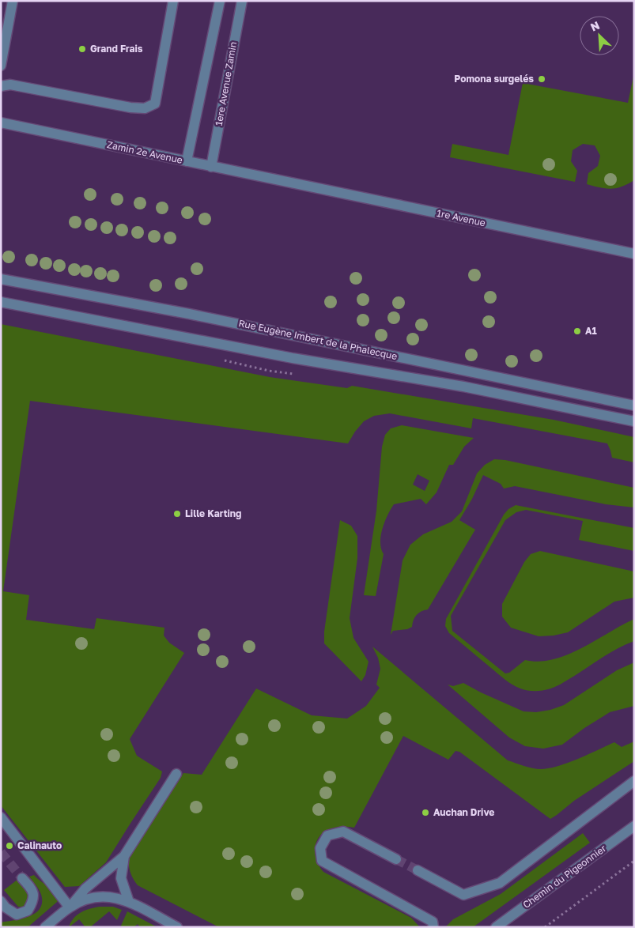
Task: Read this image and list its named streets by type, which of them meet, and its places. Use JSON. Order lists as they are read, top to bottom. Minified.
{"streets":{"street":["1ere Avenue Zamin","Zamin 2e Avenue","1re Avenue","Rue Eugène Imbert de la Phalecque","Chemin du Pigeonnier"]},"crossings":[["1ere Avenue Zamin","Zamin 2e Avenue"],["Zamin 2e Avenue","1re Avenue"]],"places":["Grand Frais","Pomona surgelés","A1","Lille Karting","Auchan Drive","Calinauto"],"north":"top left"}
